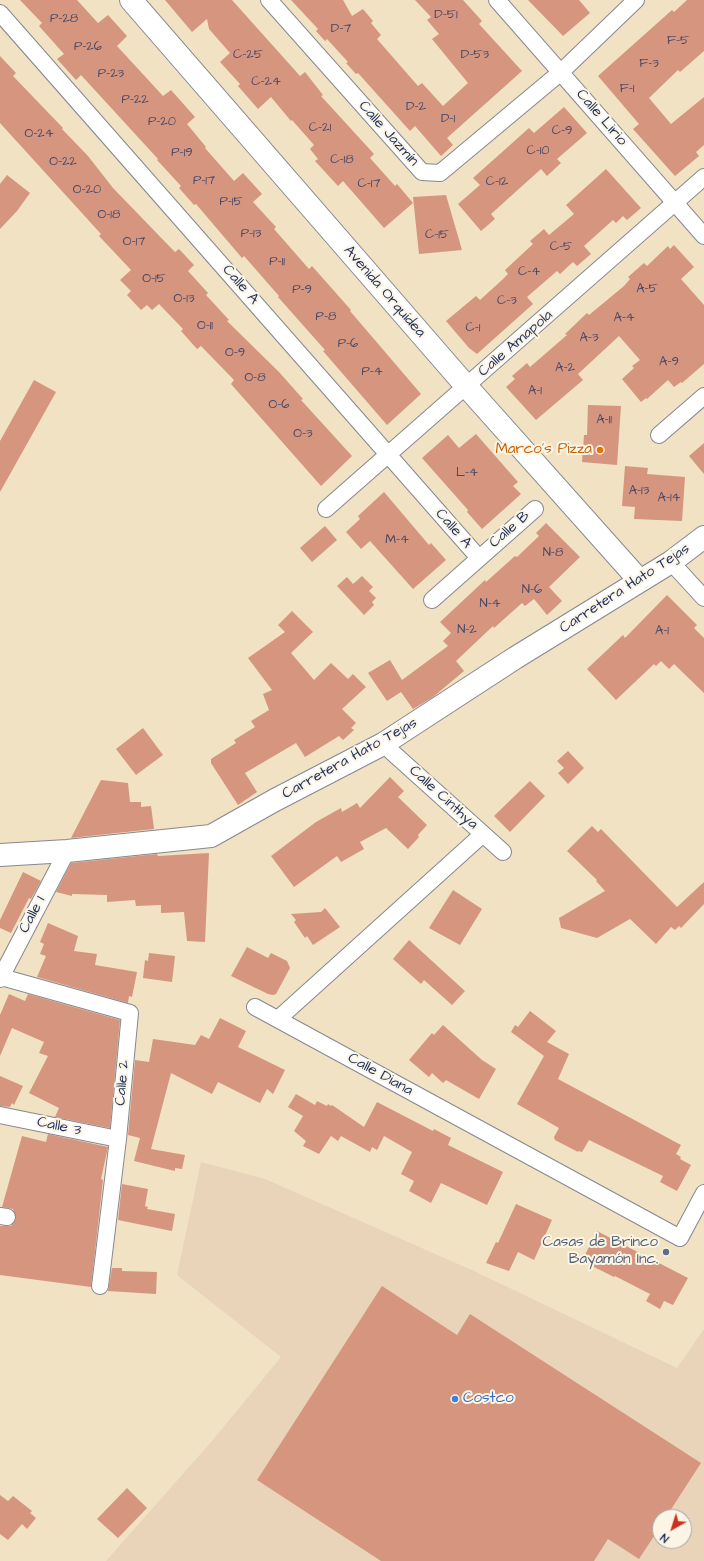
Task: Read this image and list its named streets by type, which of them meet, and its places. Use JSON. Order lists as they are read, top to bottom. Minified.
{"streets":{"street":["Calle Lirio","Calle Jazmín","Calle A","Avenida Orquídea","Calle Amapola","Calle B","Carretera Hato Tejas","Calle Cinthya","Calle 1","Calle Diana","Calle 2","Calle 3"]},"crossings":[["Calle Lirio","Calle Jazmín"],["Calle Lirio","Calle Amapola"],["Calle A","Calle Amapola"],["Calle A","Calle B"],["Avenida Orquídea","Calle Amapola"],["Avenida Orquídea","Carretera Hato Tejas"],["Carretera Hato Tejas","Calle Cinthya"],["Carretera Hato Tejas","Calle 1"],["Calle 1","Calle 2"],["Calle 2","Calle 3"]],"places":["Marco's Pizza","Casas de Brinco Bayamón Inc.","Costco"],"house_numbers":["D-51","P-28","D-7","F-5","P-26","C-25","D-53","F-3","P-23","C-24","F-1","P-22","D-2","D-1","P-20","C-21","C-9","O-24","C-10","P-19","C-18","O-22","P-17","C-12","C-17","O-20","P-15","O-18","P-13","C-15","O-17","C-5","P-11","C-4","O-15","A-5","P-9","O-13","C-3","P-8","A-4","O-11","C-1","A-3","P-6","O-9","A-9","A-2","P-4","O-8","A-1","O-6","A-11","O-3","L-4","A-13","A-14","M-4","N-8","N-6","N-4","N-2","A-1"],"north":"bottom left"}
